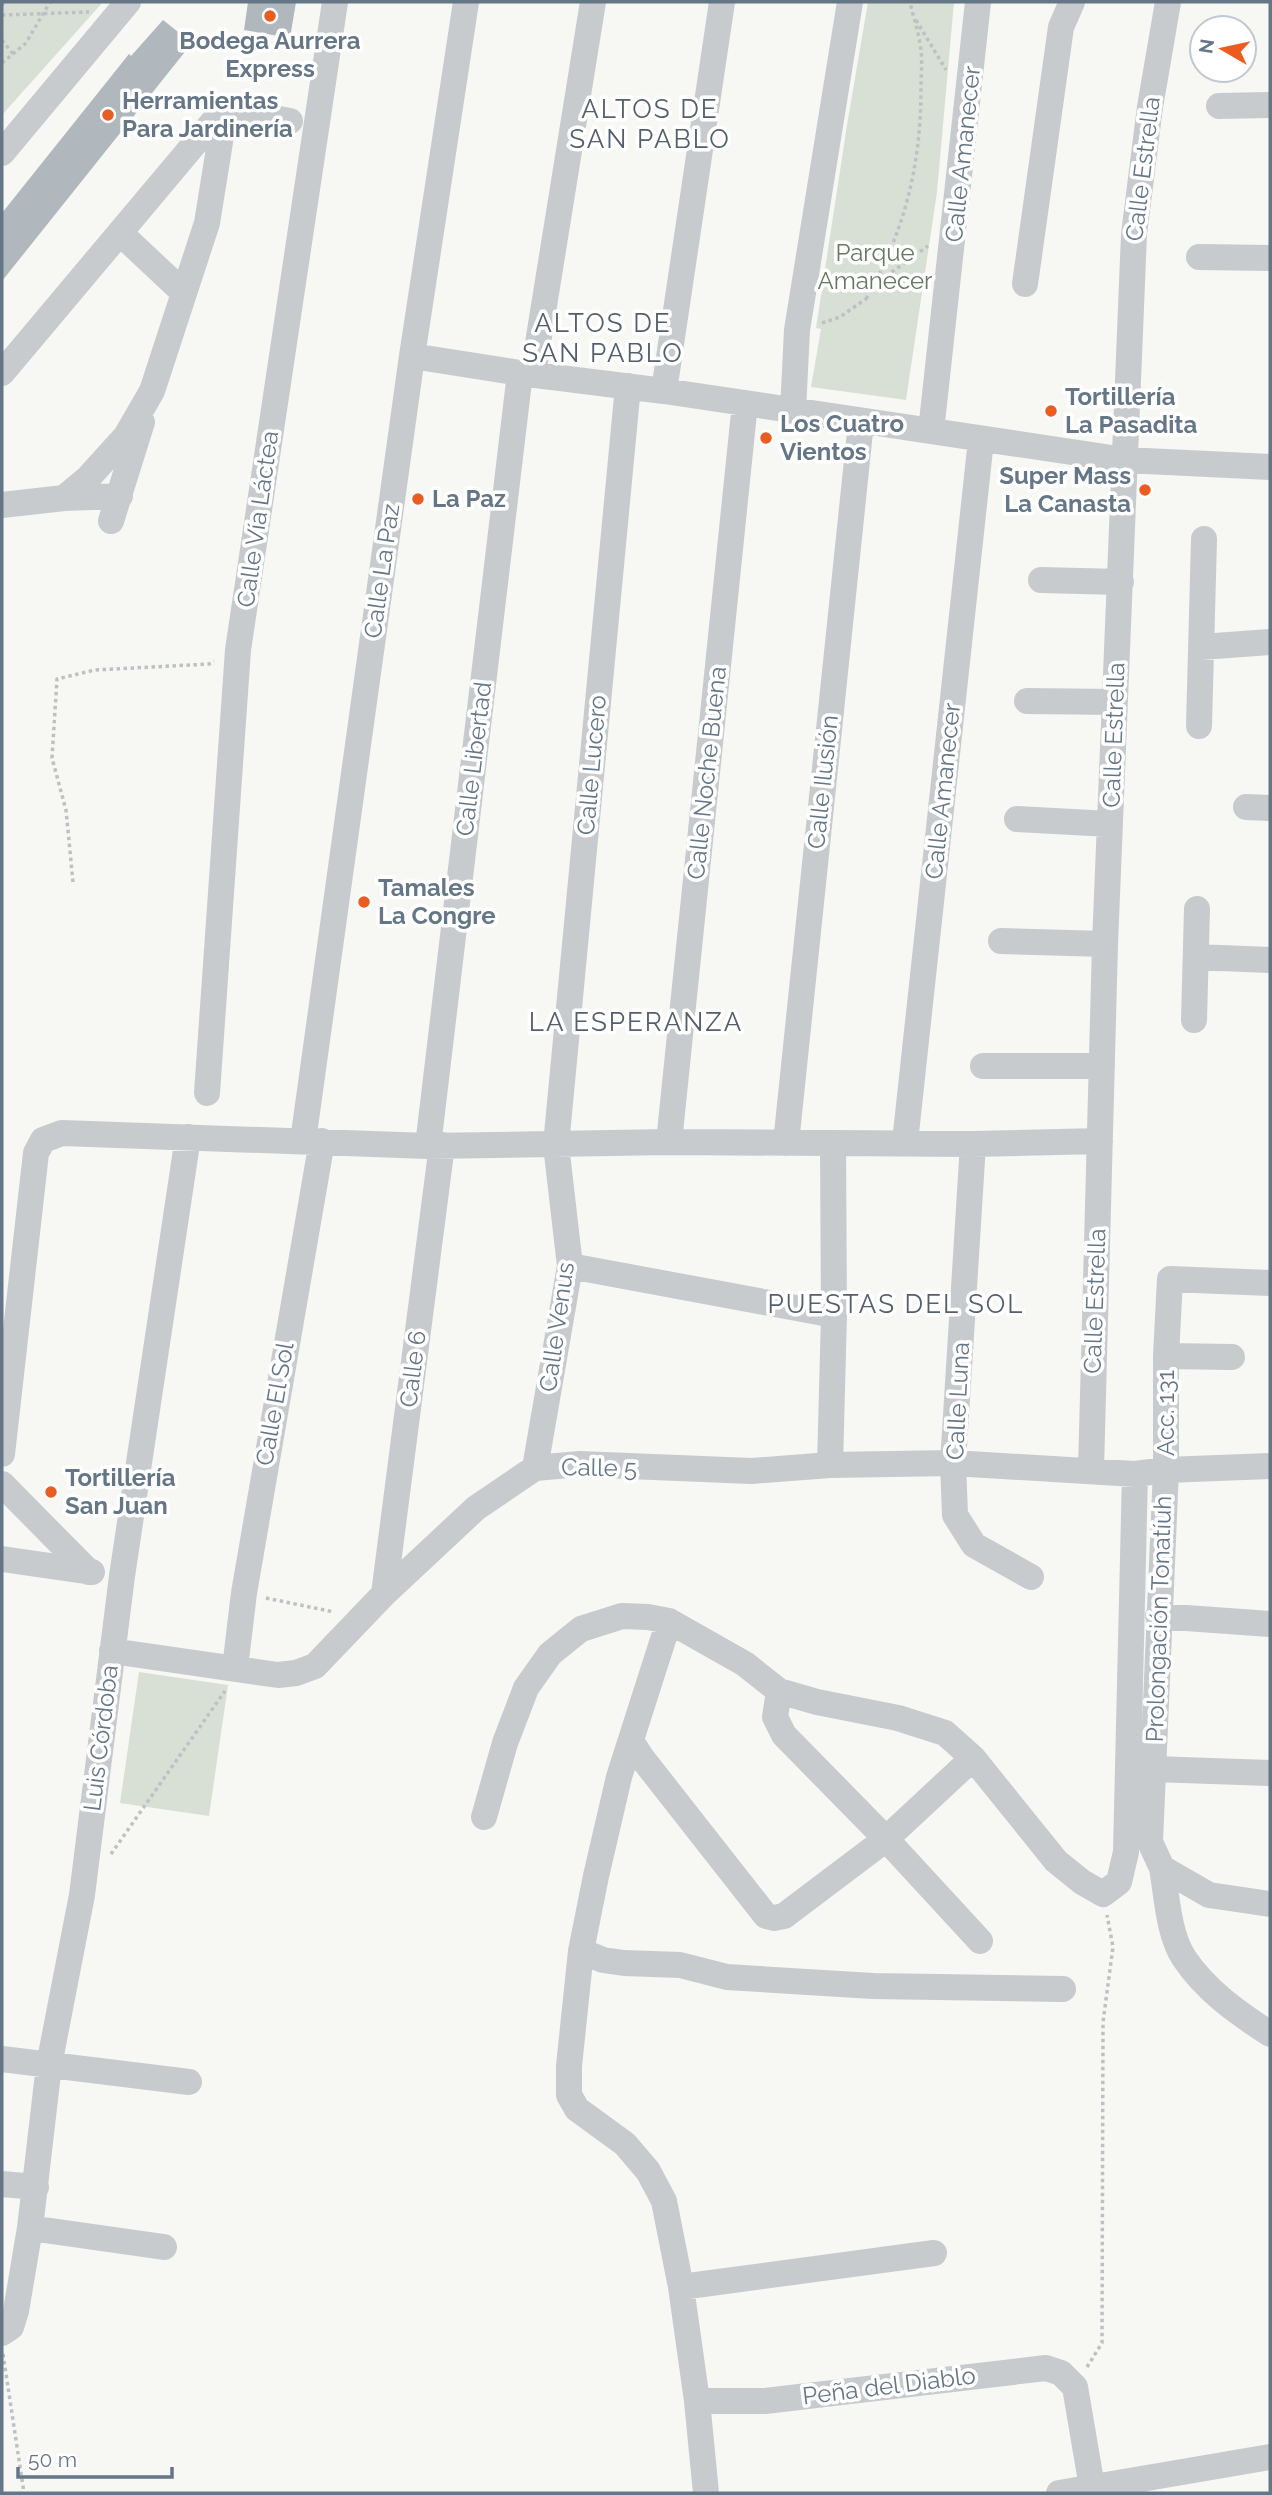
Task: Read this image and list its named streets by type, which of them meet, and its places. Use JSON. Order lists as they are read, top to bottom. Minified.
{"streets":{"street":["Calle Amanecer","Calle Estrella","Calle Vía Láctea","Calle La Paz","Calle Libertad","Calle Lucero","Calle Noche Buena","Calle Ilusión","Calle Venus","Calle 6","Calle Luna","Calle El Sol","Acc. 131","Calle 5","Prolongación Tonatíuh","Luis Córdoba","Peña del Diablo"]},"crossings":[["Calle Estrella","Calle 5"],["Calle La Paz","Calle El Sol"],["Calle Libertad","Calle 6"],["Calle Lucero","Calle Venus"],["Calle Venus","Calle 5"],["Calle 6","Calle 5"],["Calle Luna","Calle 5"],["Calle El Sol","Calle 5"],["Acc. 131","Calle 5"],["Acc. 131","Prolongación Tonatíuh"],["Calle 5","Prolongación Tonatíuh"],["Calle 5","Luis Córdoba"]],"districts":["ALTOS DE SAN PABLO","ALTOS DE SAN PABLO","LA ESPERANZA","PUESTAS DEL SOL"],"parks":["Parque Amanecer"],"places":["Bodega Aurrera Express","Herramientas Para Jardinería","Tortillería La Pasadita","Los Cuatro Vientos","Super Mass La Canasta","La Paz","Tamales La Congre","Tortillería San Juan"],"scale_bar":"50 m","north":"left"}
